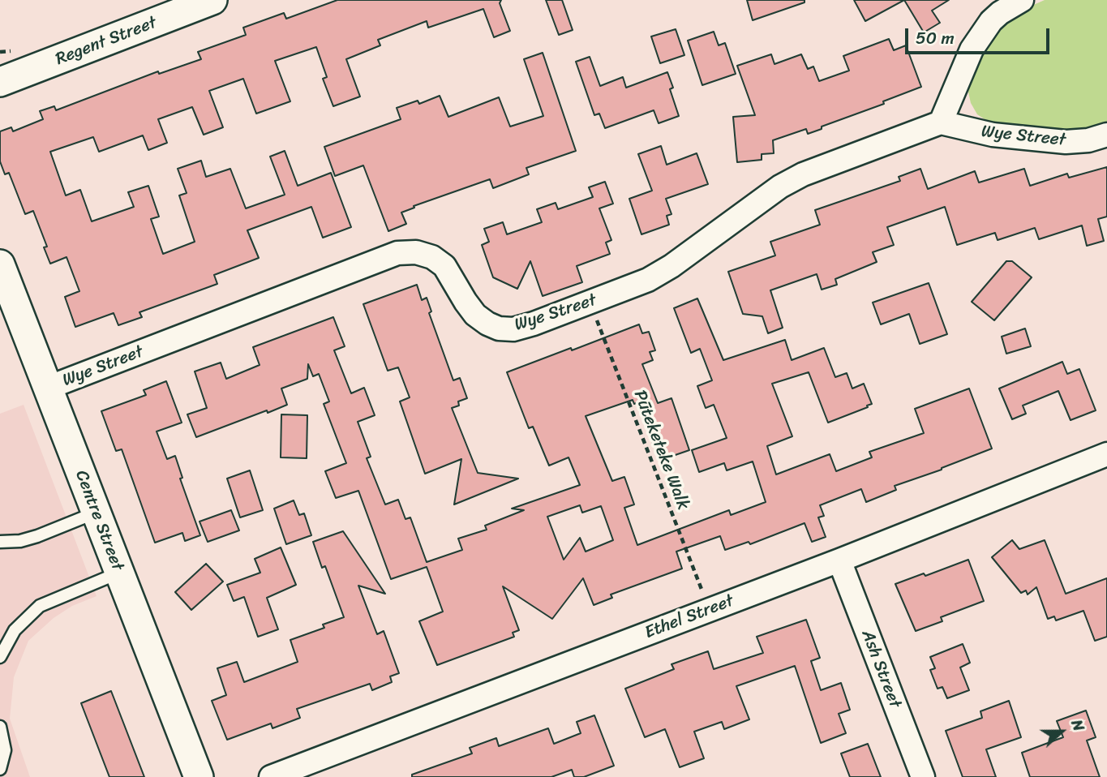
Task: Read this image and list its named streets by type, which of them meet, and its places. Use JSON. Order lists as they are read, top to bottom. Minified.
{"streets":{"street":["Regent Street","Wye Street","Centre Street","Ethel Street","Ash Street"],"path":["Pūteketeke Walk"]},"crossings":[["Wye Street","Centre Street"],["Ethel Street","Ash Street"]],"scale_bar":"50 m","north":"right"}
